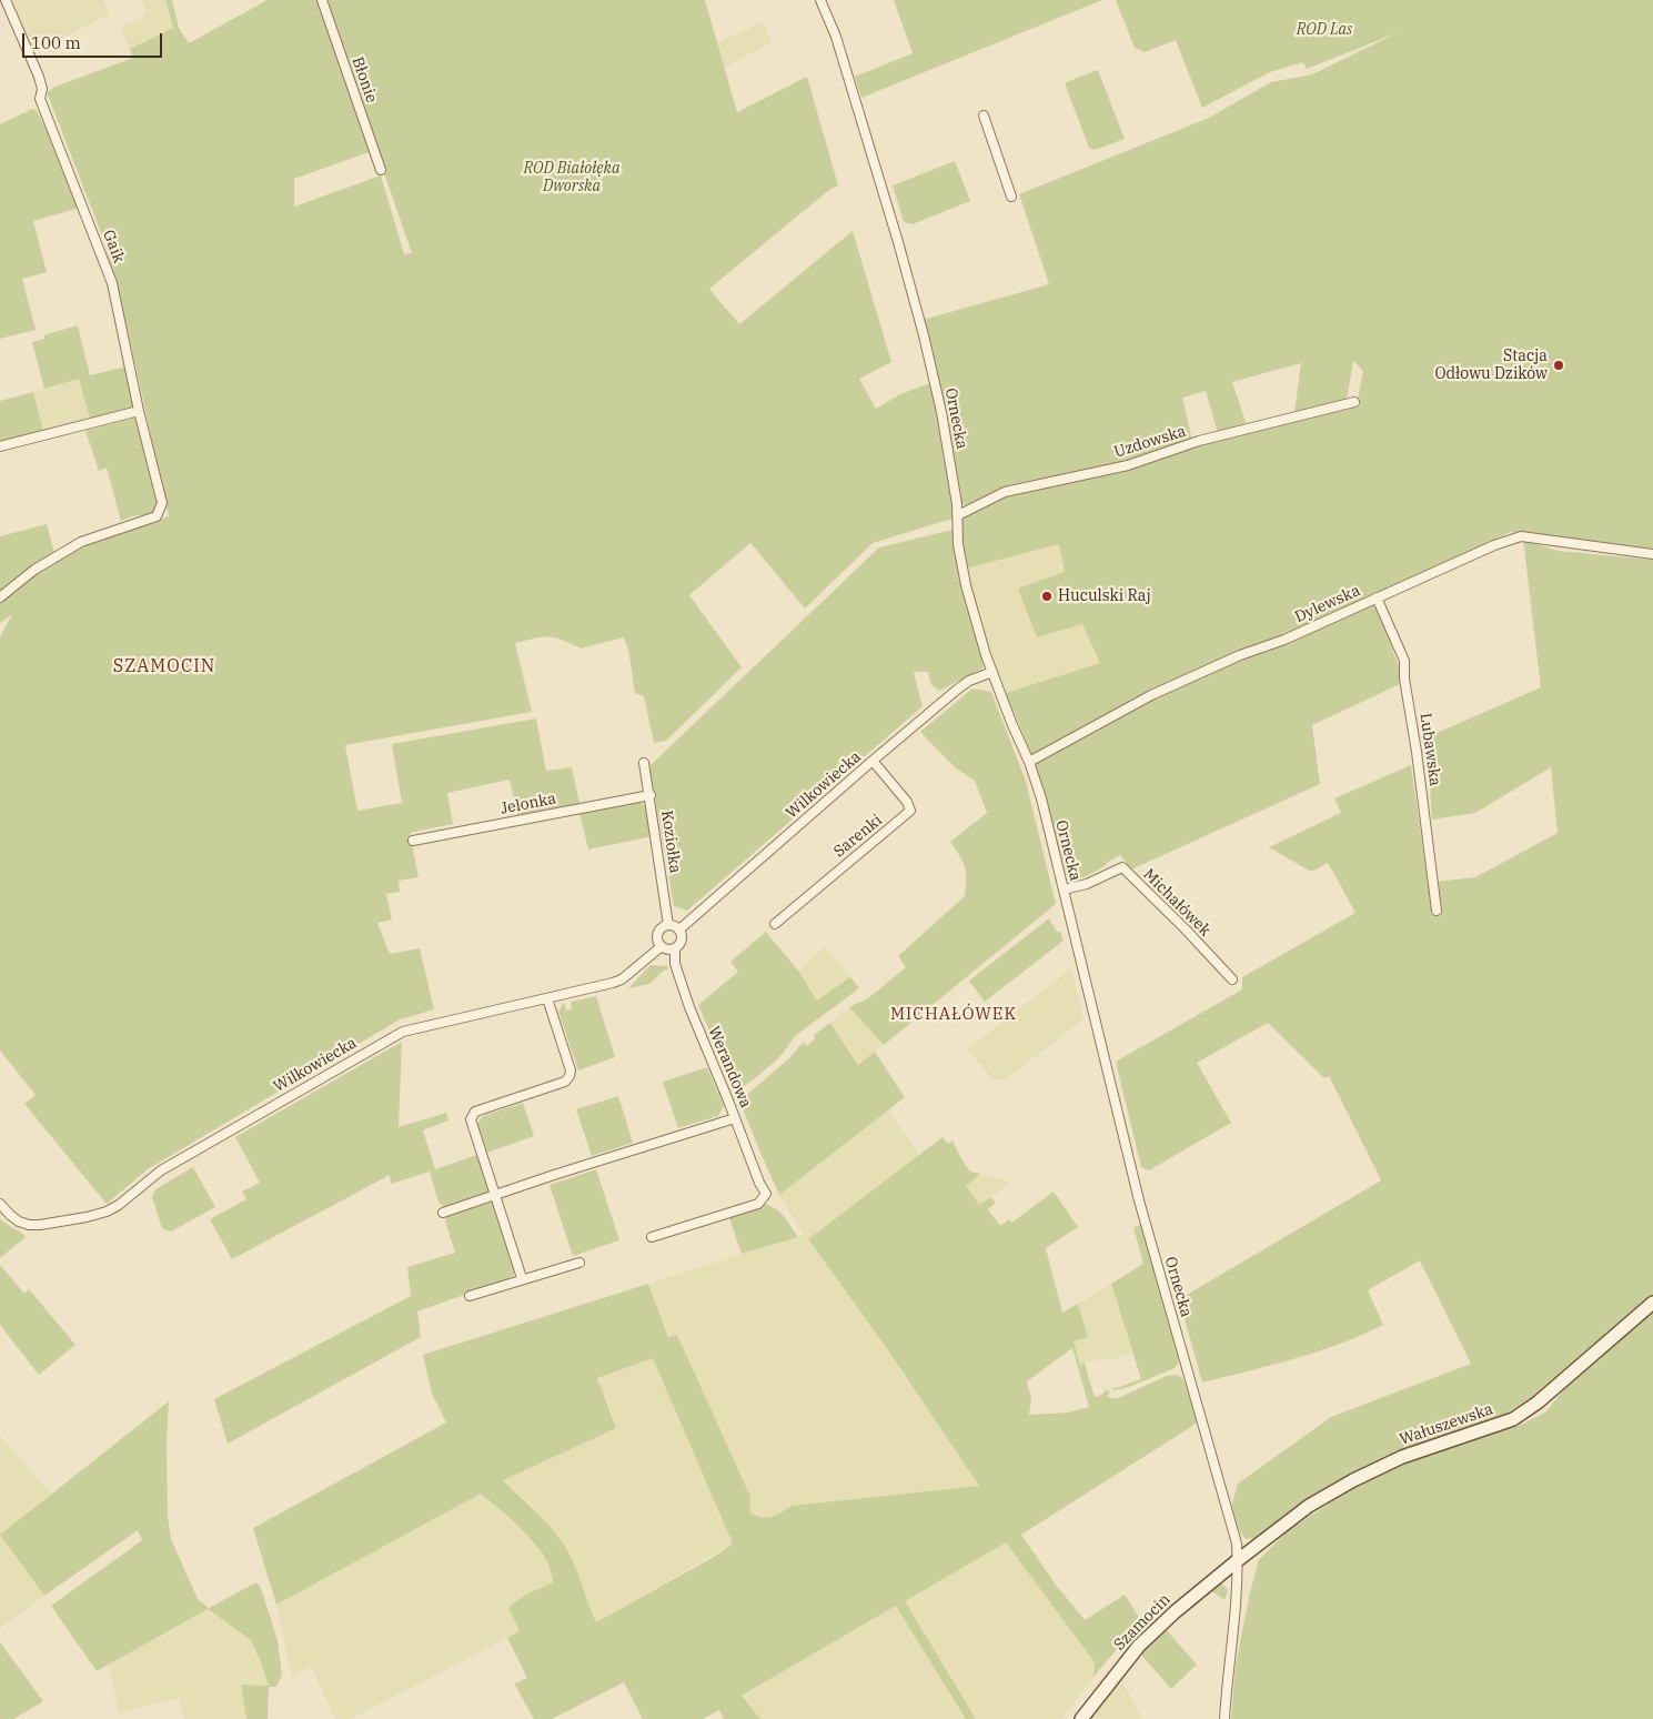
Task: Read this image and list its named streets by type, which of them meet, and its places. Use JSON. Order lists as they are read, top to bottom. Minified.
{"streets":{"street":["Błonie","Gaik","Ornecka","Uzdowska","Dylewska","Lubawska","Wilkowiecka","Jelonka","Sarenki","Koziołka","Michałówek","Werandowa","Wałuszewska","Szamocin"]},"crossings":[["Ornecka","Uzdowska"],["Ornecka","Dylewska"],["Ornecka","Wilkowiecka"],["Ornecka","Michałówek"],["Ornecka","Wałuszewska"],["Ornecka","Szamocin"],["Dylewska","Lubawska"],["Wilkowiecka","Sarenki"],["Wilkowiecka","Koziołka"],["Wilkowiecka","Werandowa"],["Jelonka","Koziołka"],["Koziołka","Werandowa"],["Wałuszewska","Szamocin"]],"districts":["SZAMOCIN","MICHAŁÓWEK"],"parks":["ROD Las","ROD Białołęka Dworska"],"places":["Stacja Odłowu Dzików","Huculski Raj"],"scale_bar":"100 m"}
